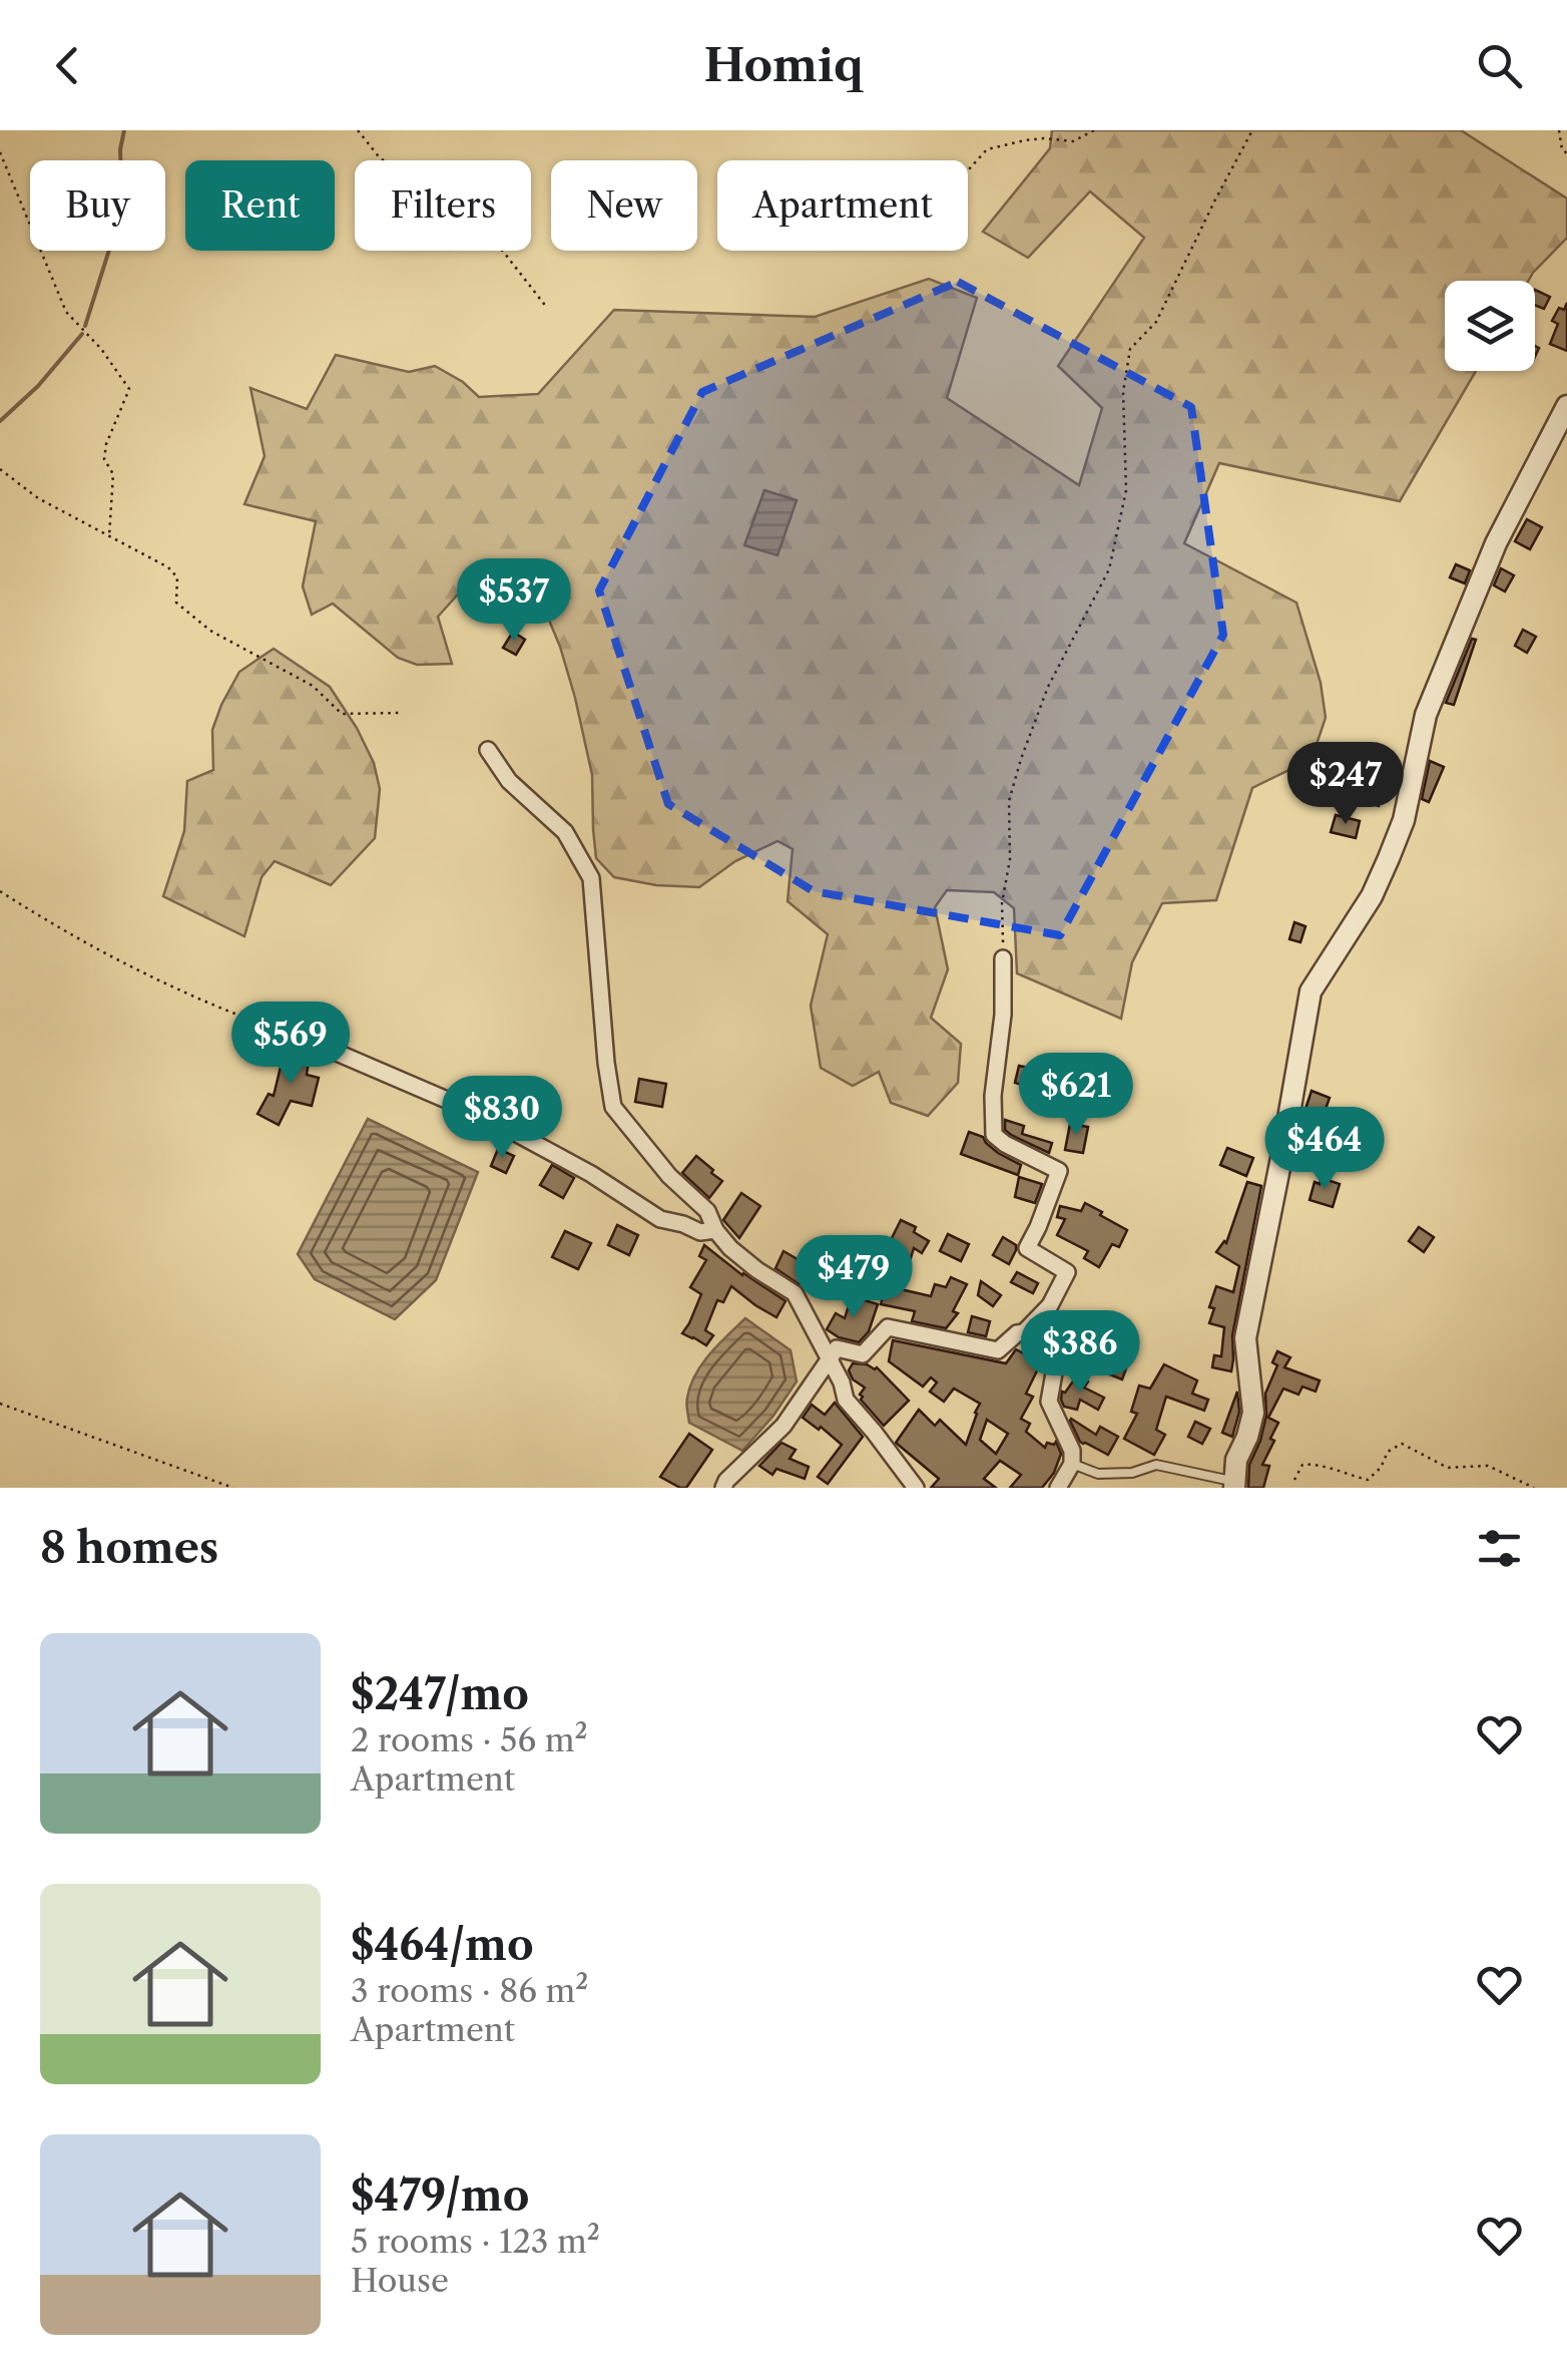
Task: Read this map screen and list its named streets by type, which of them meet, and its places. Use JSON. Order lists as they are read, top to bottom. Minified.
{"page":{"header":"Homiq","chip":["Buy","Rent","Filters","New","Apartment"],"price":["$537","$247","$569","$621","$830","$464","$479","$386"],"heading":"8 homes","list":[{"name":"$247/mo","note":"2 rooms · 56 m² · Apartment"},{"name":"$464/mo","note":"3 rooms · 86 m² · Apartment"},{"name":"$479/mo","note":"5 rooms · 123 m² · House"}]}}
